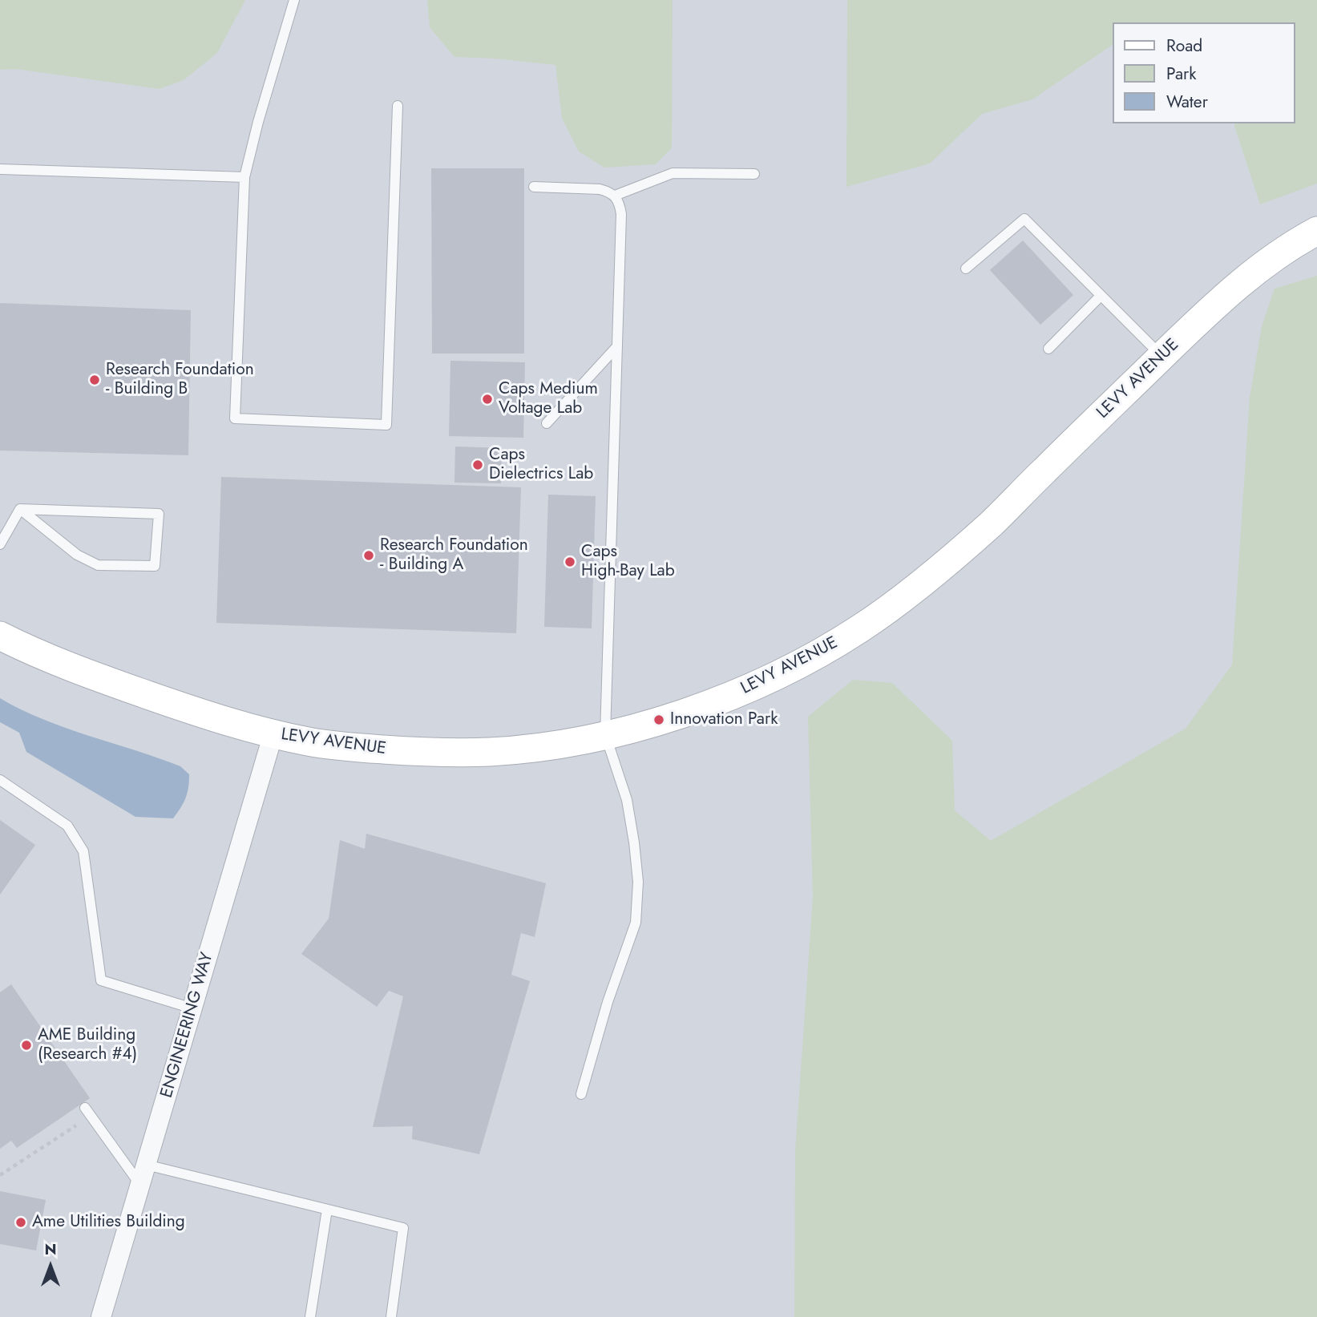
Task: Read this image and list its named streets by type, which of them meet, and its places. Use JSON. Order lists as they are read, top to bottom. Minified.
{"streets":{"street":["LEVY AVENUE","ENGINEERING WAY"]},"crossings":[["LEVY AVENUE","ENGINEERING WAY"]],"places":["Research Foundation - Building B","Caps Medium Voltage Lab","Caps Dielectrics Lab","Research Foundation - Building A","Caps High-Bay Lab","Innovation Park","AME Building (Research #4)","Ame Utilities Building"],"legend":["Road","Park","Water"],"north":"top"}
